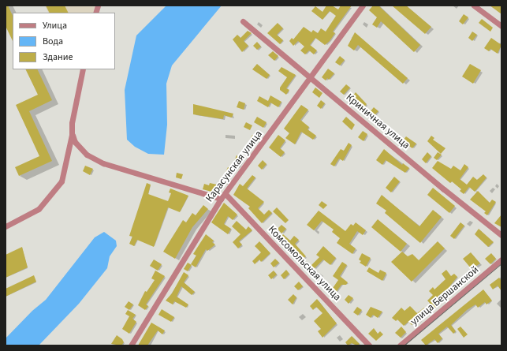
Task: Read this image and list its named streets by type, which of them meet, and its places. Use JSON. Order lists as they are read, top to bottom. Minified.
{"streets":{"street":["Криничная улица","Карасунская улица","Комсомольская улица","улица Бершанской"]},"crossings":[["Криничная улица","Карасунская улица"],["Карасунская улица","Комсомольская улица"]],"legend":["Улица","Вода","Здание"]}
